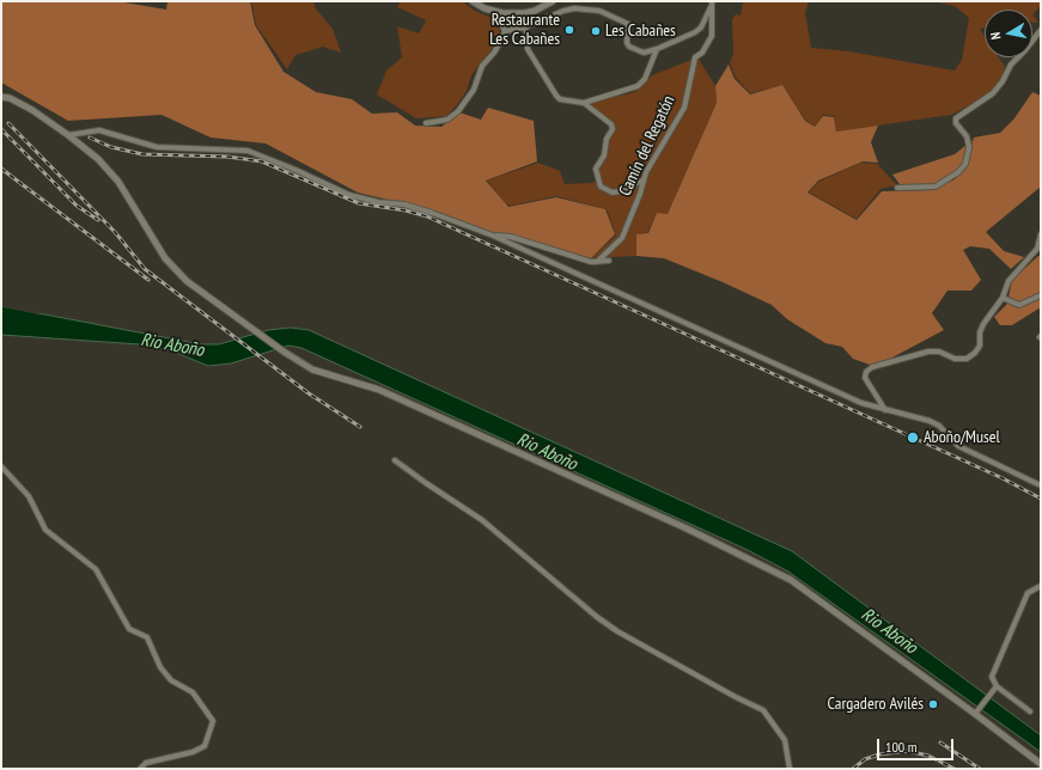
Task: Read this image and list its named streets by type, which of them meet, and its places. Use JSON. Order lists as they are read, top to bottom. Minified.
{"streets":{"street":["Camín del Regatón"]},"water":["Rio Aboño"],"places":["Restaurante Les Cabañes","Les Cabañes","Aboño/Musel","Cargadero Avilés"],"scale_bar":"100 m","north":"left"}
